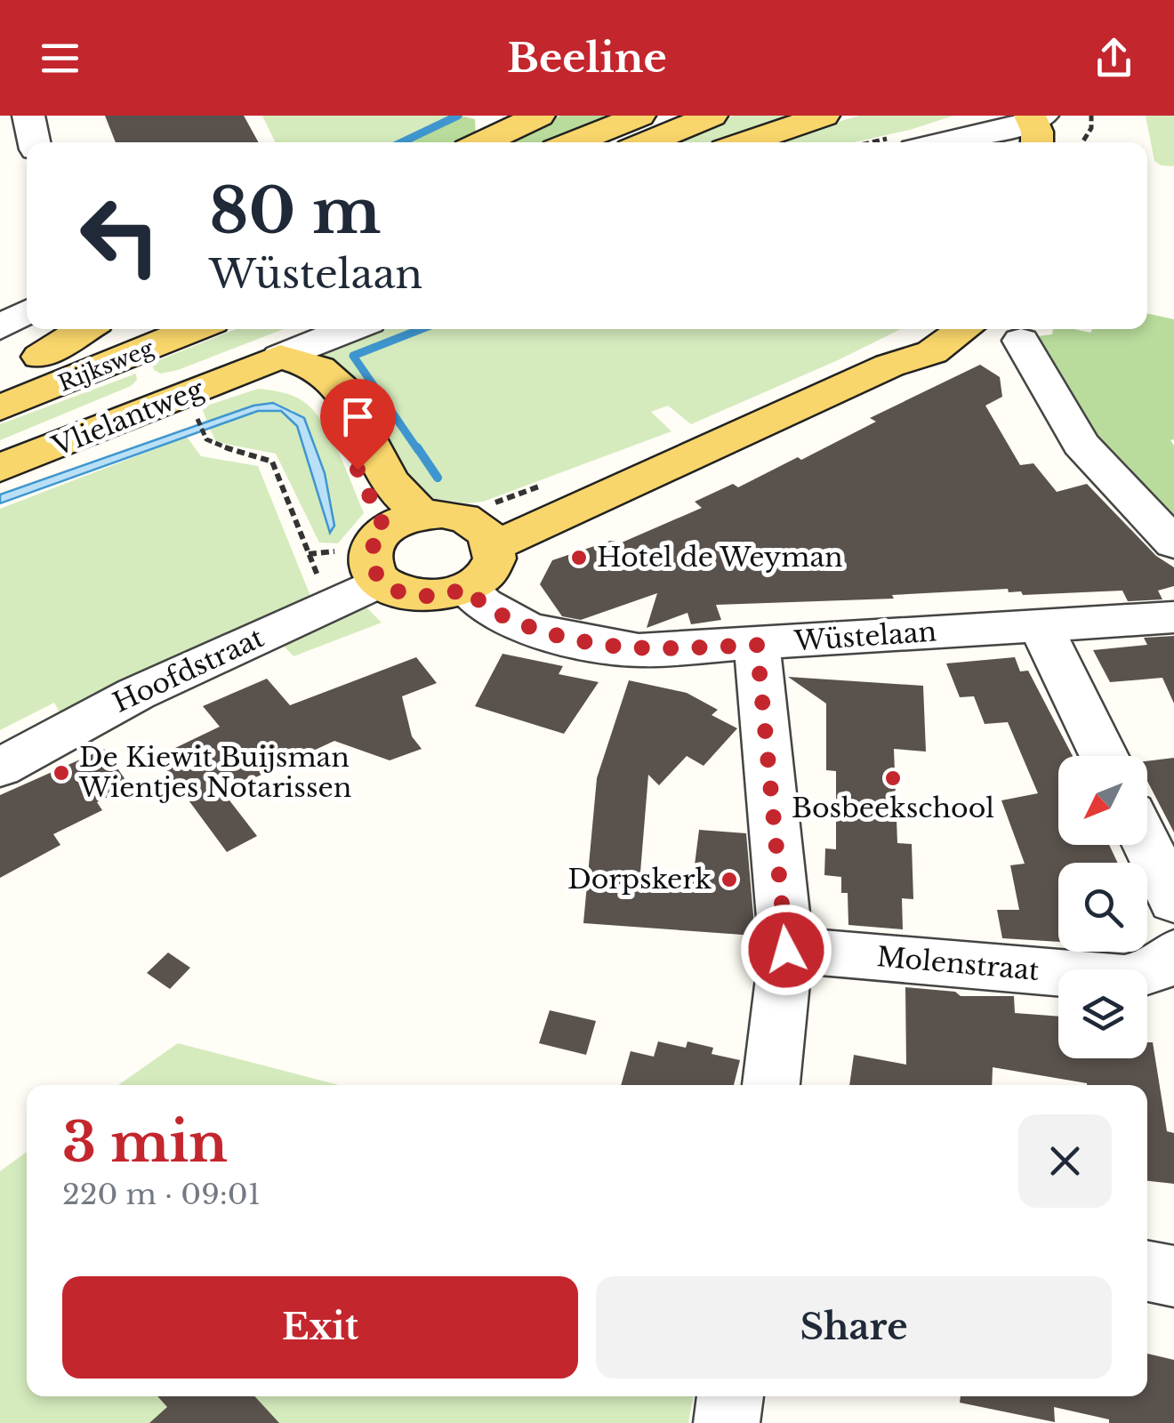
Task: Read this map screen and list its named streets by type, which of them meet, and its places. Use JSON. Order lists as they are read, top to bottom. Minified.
{"streets":{"main road":["Rijksweg","Vlielantweg"],"street":["Wüstelaan","Hoofdstraat","Molenstraat"]},"crossings":[["Wüstelaan","Hoofdstraat"]],"places":["Hotel de Weyman","De Kiewit Buijsman Wientjes Notarissen","Bosbeekschool","Dorpskerk"],"north":"bottom left","page":{"header":"Beeline","turn":["80 m","Wüstelaan"],"heading":["3 min","220 m · 09:01"],"buttons":["Exit","Share"]}}
